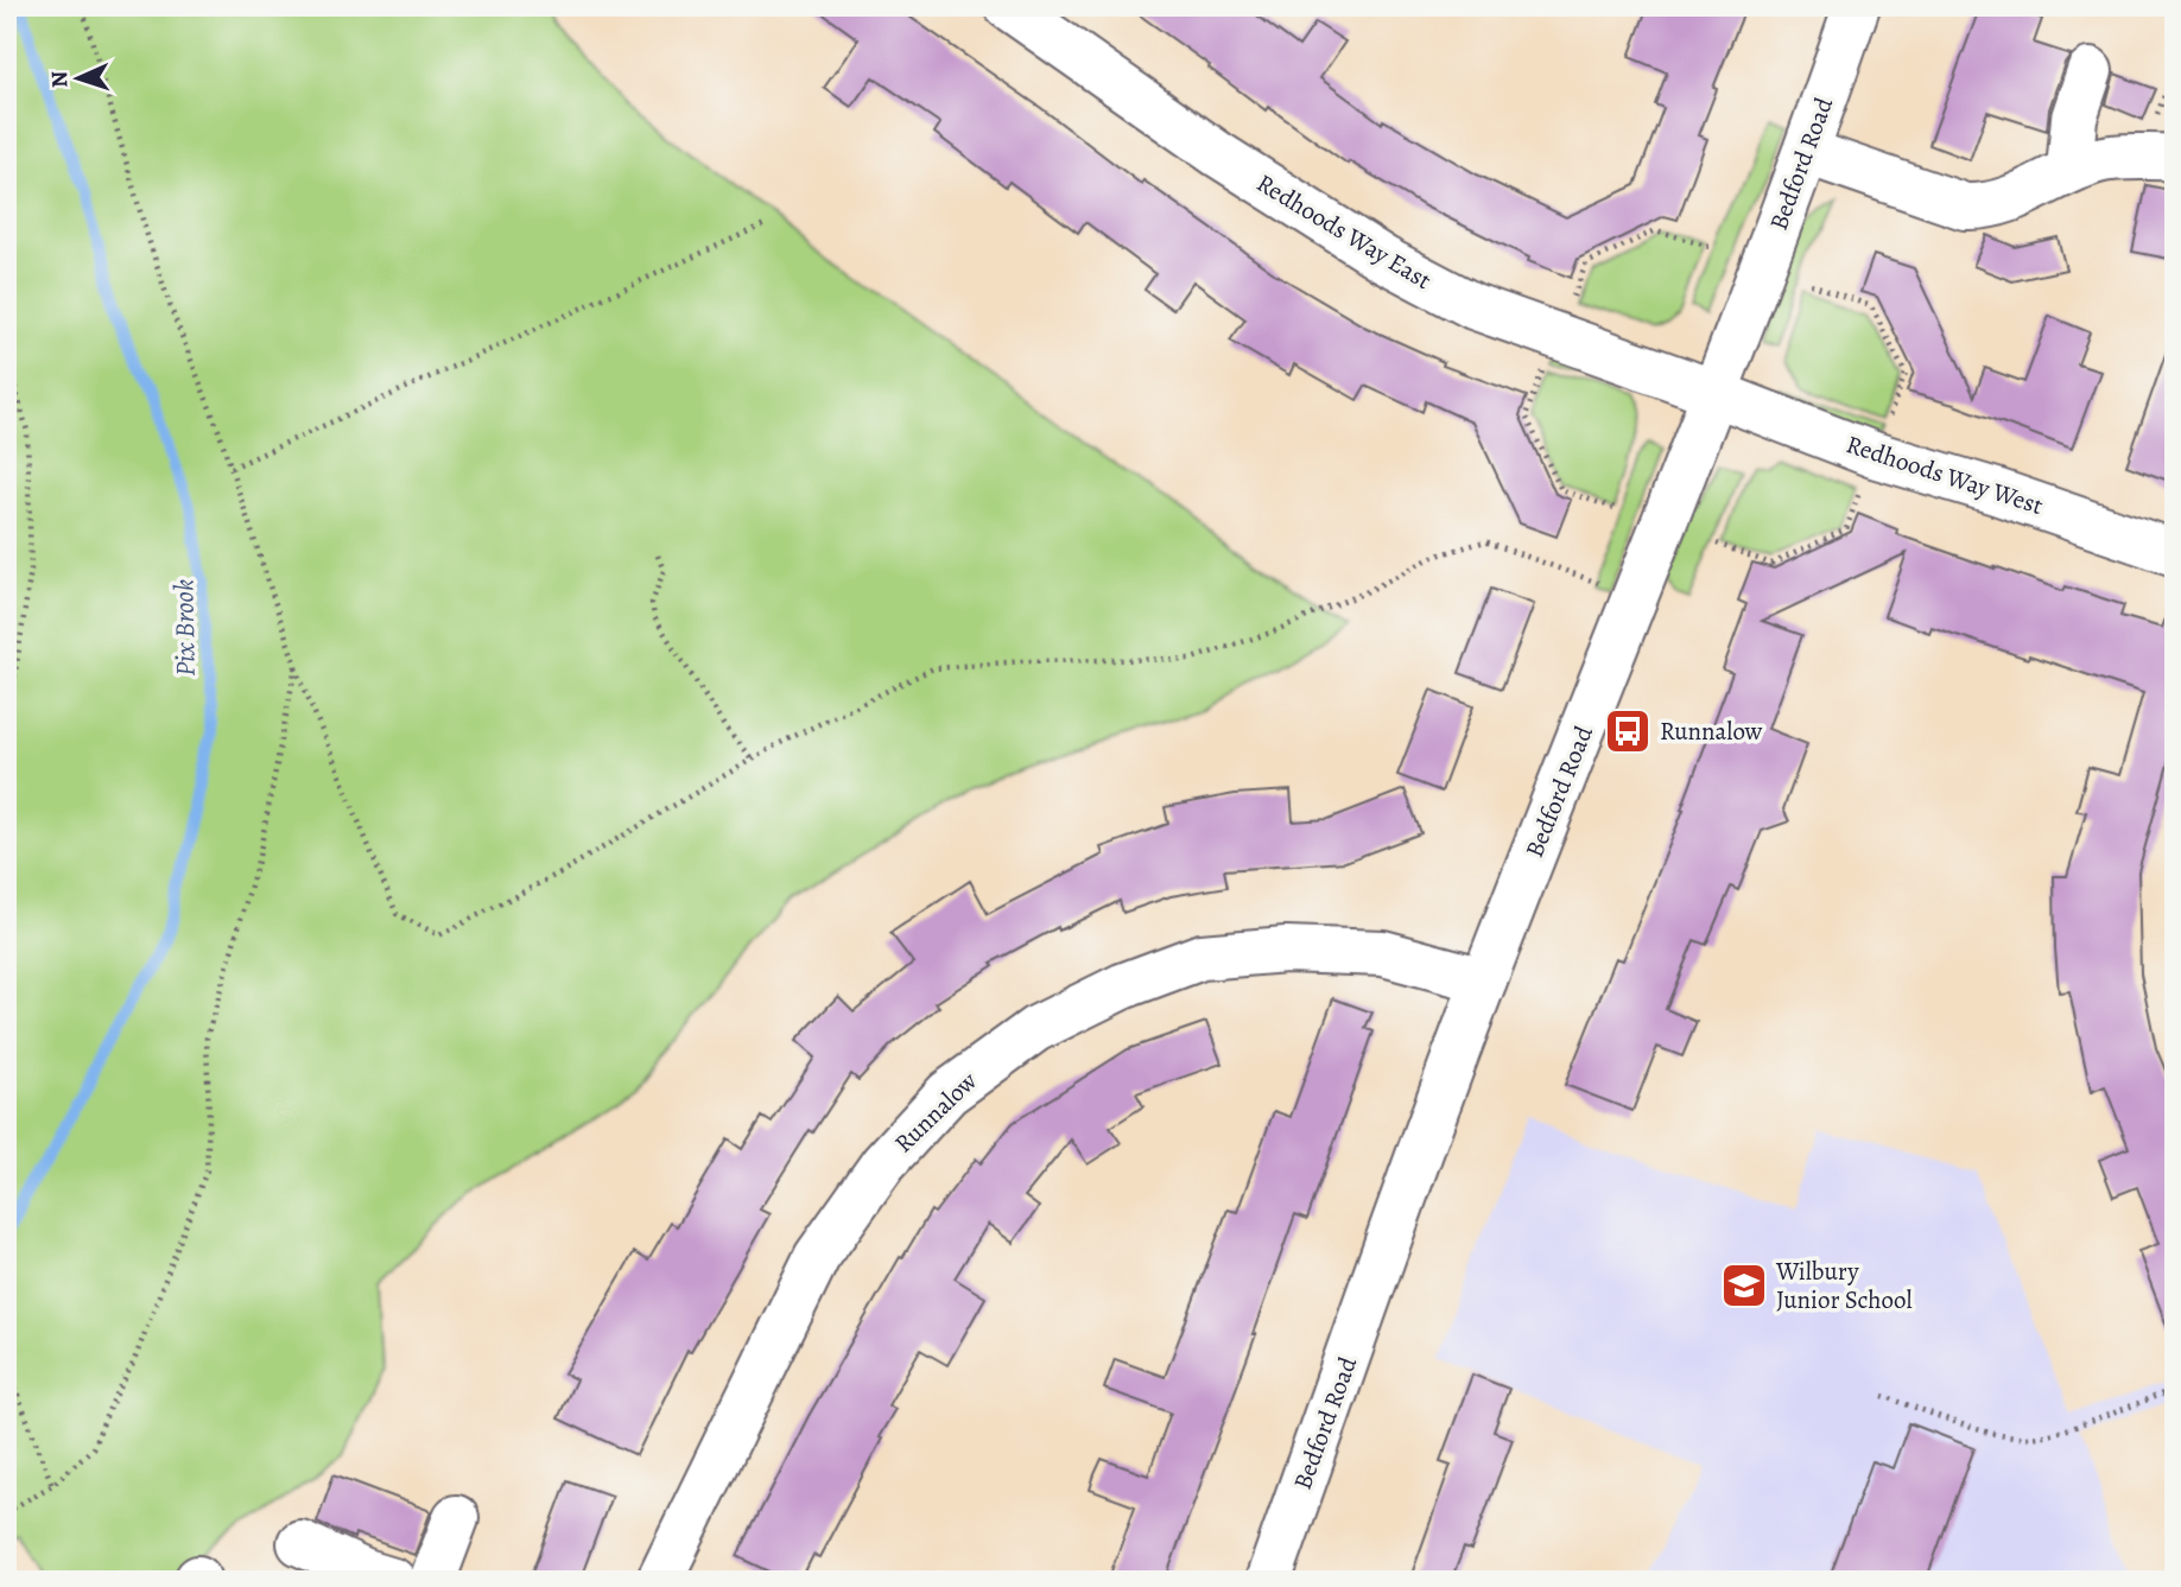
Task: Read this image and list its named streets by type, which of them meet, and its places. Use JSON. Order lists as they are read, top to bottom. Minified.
{"streets":{"street":["Bedford Road","Redhoods Way East","Redhoods Way West","Runnalow"]},"crossings":[["Bedford Road","Redhoods Way East"],["Bedford Road","Redhoods Way West"],["Bedford Road","Runnalow"],["Redhoods Way East","Redhoods Way West"]],"water":["Pix Brook"],"places":{"bus stop":["Runnalow"],"school or university":["Wilbury Junior School"]},"north":"left"}
